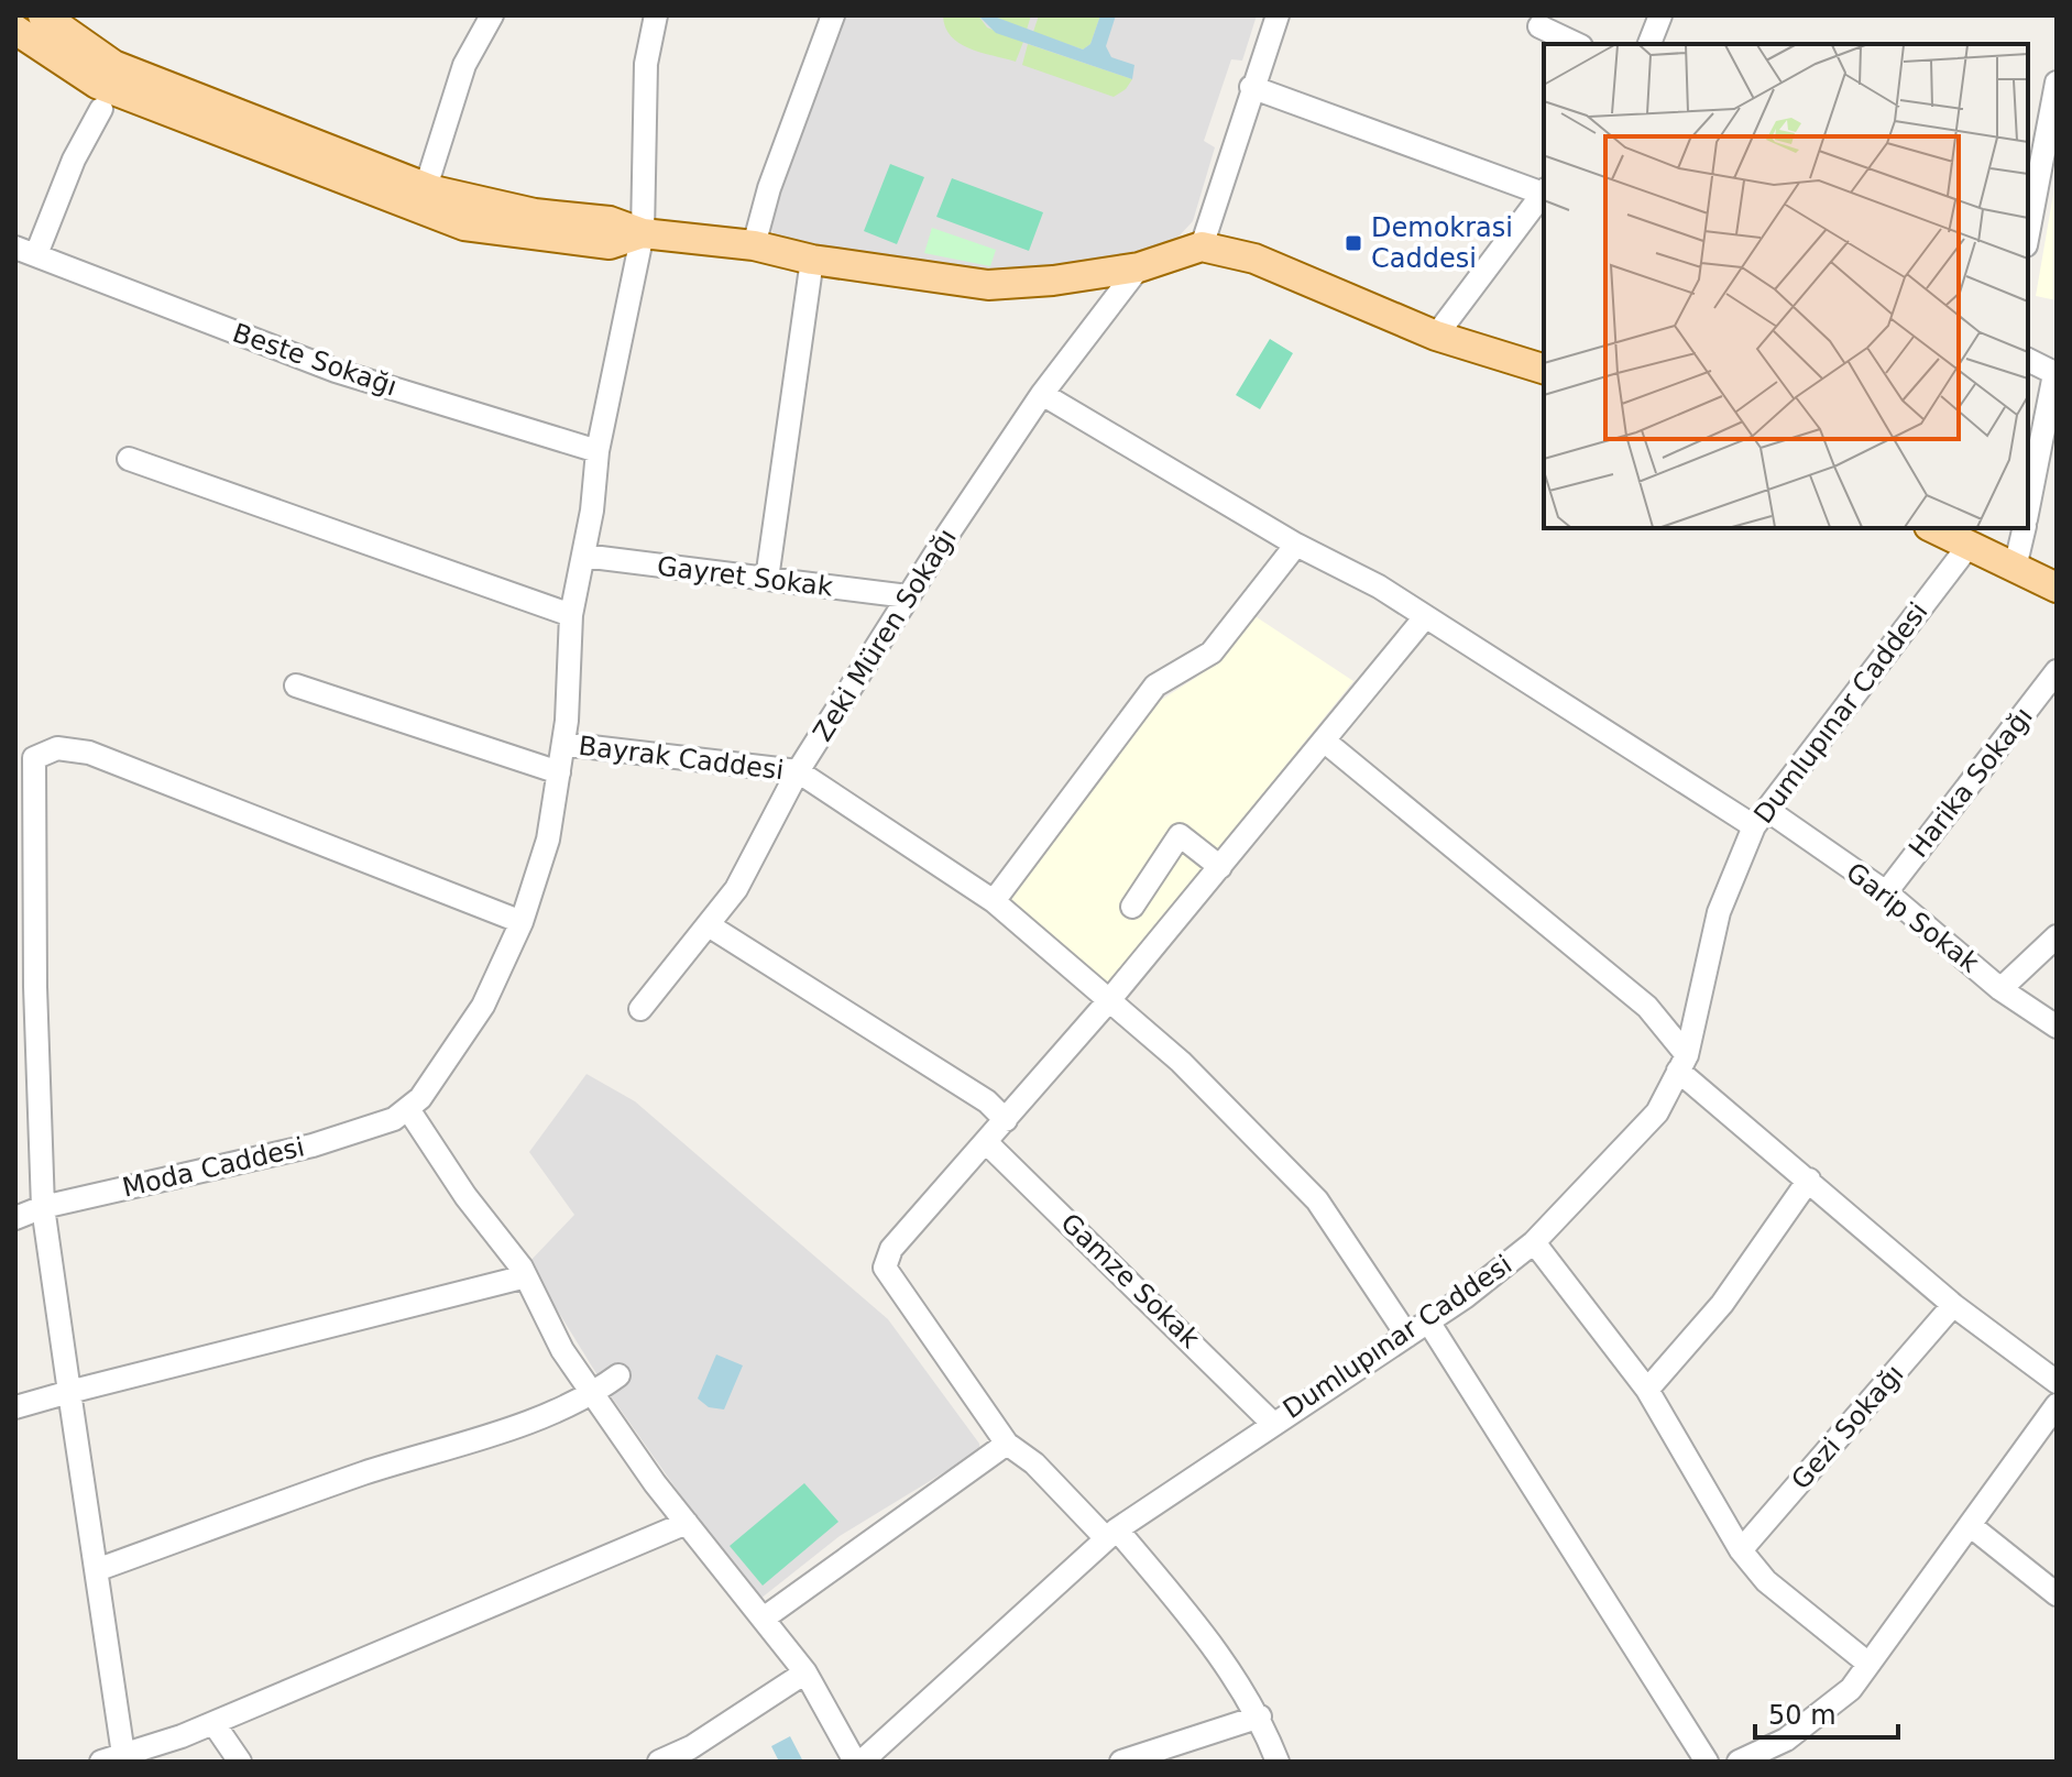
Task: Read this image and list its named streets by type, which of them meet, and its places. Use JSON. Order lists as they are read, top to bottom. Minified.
{"streets":{"street":["Beste Sokağı","Gayret Sokak","Zeki Müren Sokağı","Dumlupınar Caddesi","Bayrak Caddesi","Harika Sokağı","Garip Sokak","Moda Caddesi","Gamze Sokak","Gezi Sokağı"]},"crossings":[["Gayret Sokak","Zeki Müren Sokağı"],["Zeki Müren Sokağı","Bayrak Caddesi"],["Zeki Müren Sokağı","Garip Sokak"],["Dumlupınar Caddesi","Garip Sokak"],["Dumlupınar Caddesi","Gamze Sokak"],["Harika Sokağı","Garip Sokak"]],"places":{"transit":["Demokrasi Caddesi"]},"scale_bar":"50 m"}
